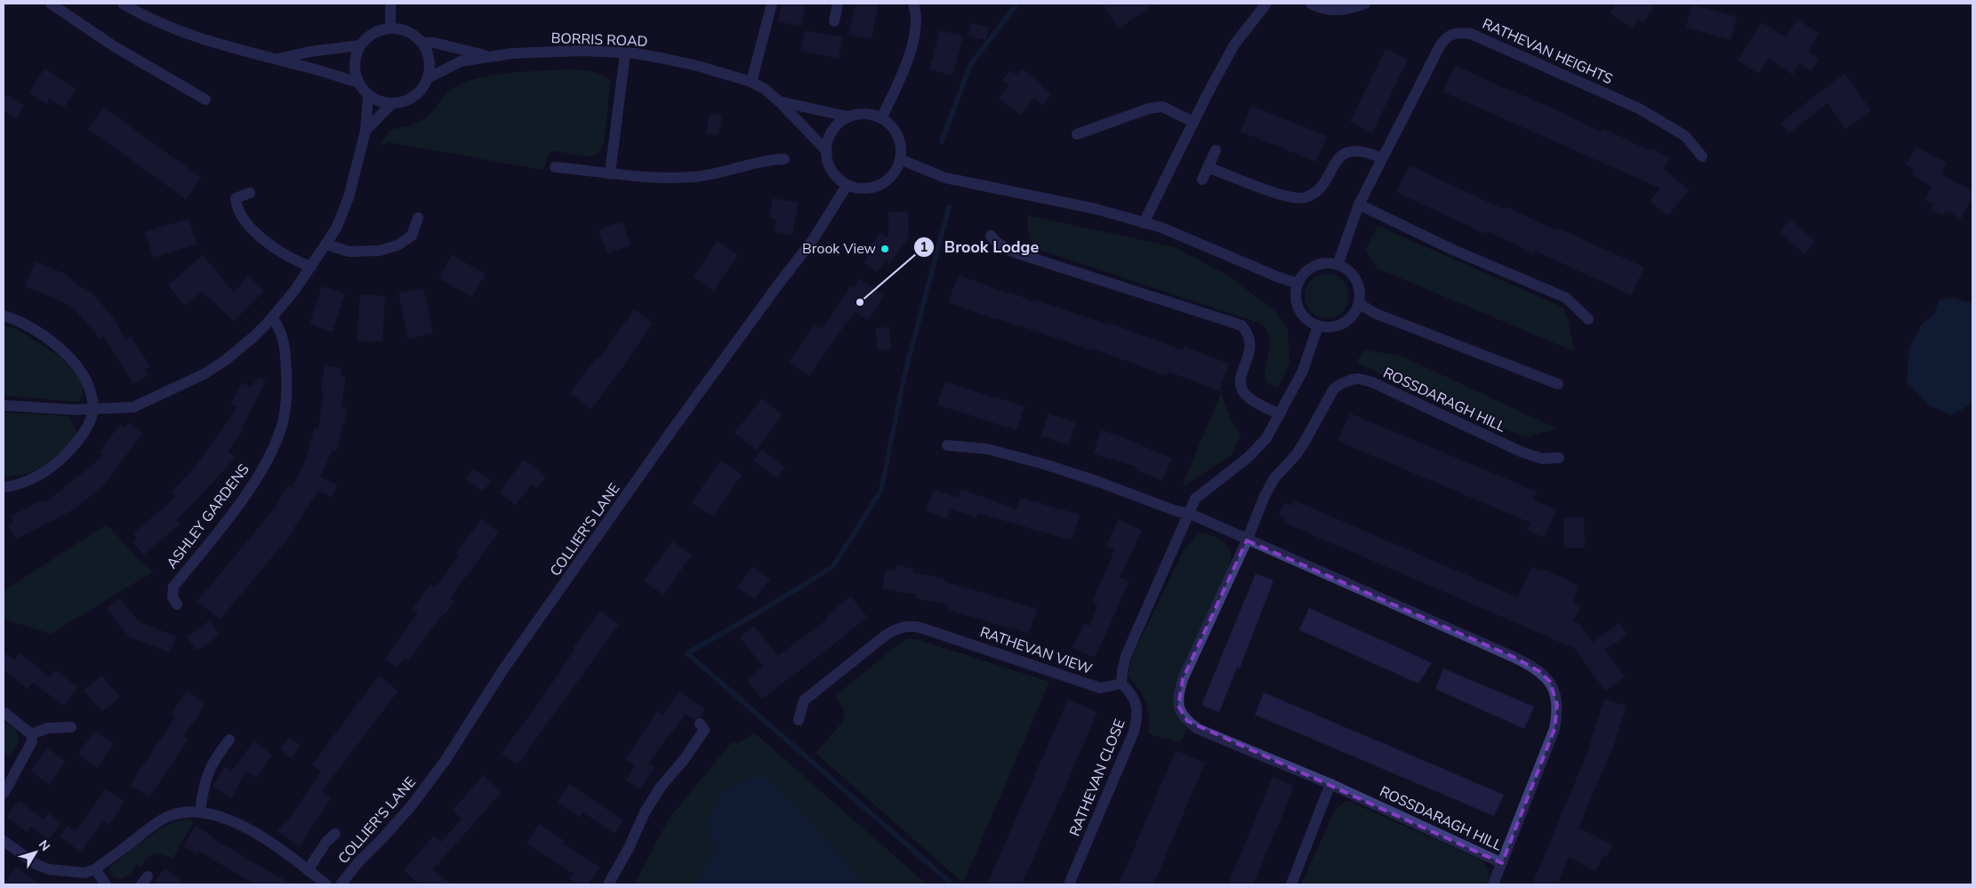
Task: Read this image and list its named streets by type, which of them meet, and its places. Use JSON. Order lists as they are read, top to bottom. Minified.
{"streets":{"street":["BORRIS ROAD","RATHEVAN HEIGHTS","ROSSDARAGH HILL","ASHLEY GARDENS","COLLIER'S LANE","RATHEVAN VIEW","RATHEVAN CLOSE"]},"crossings":[["BORRIS ROAD","COLLIER'S LANE"],["RATHEVAN VIEW","RATHEVAN CLOSE"]],"places":["Brook View","Brook Lodge"],"north":"top right"}
